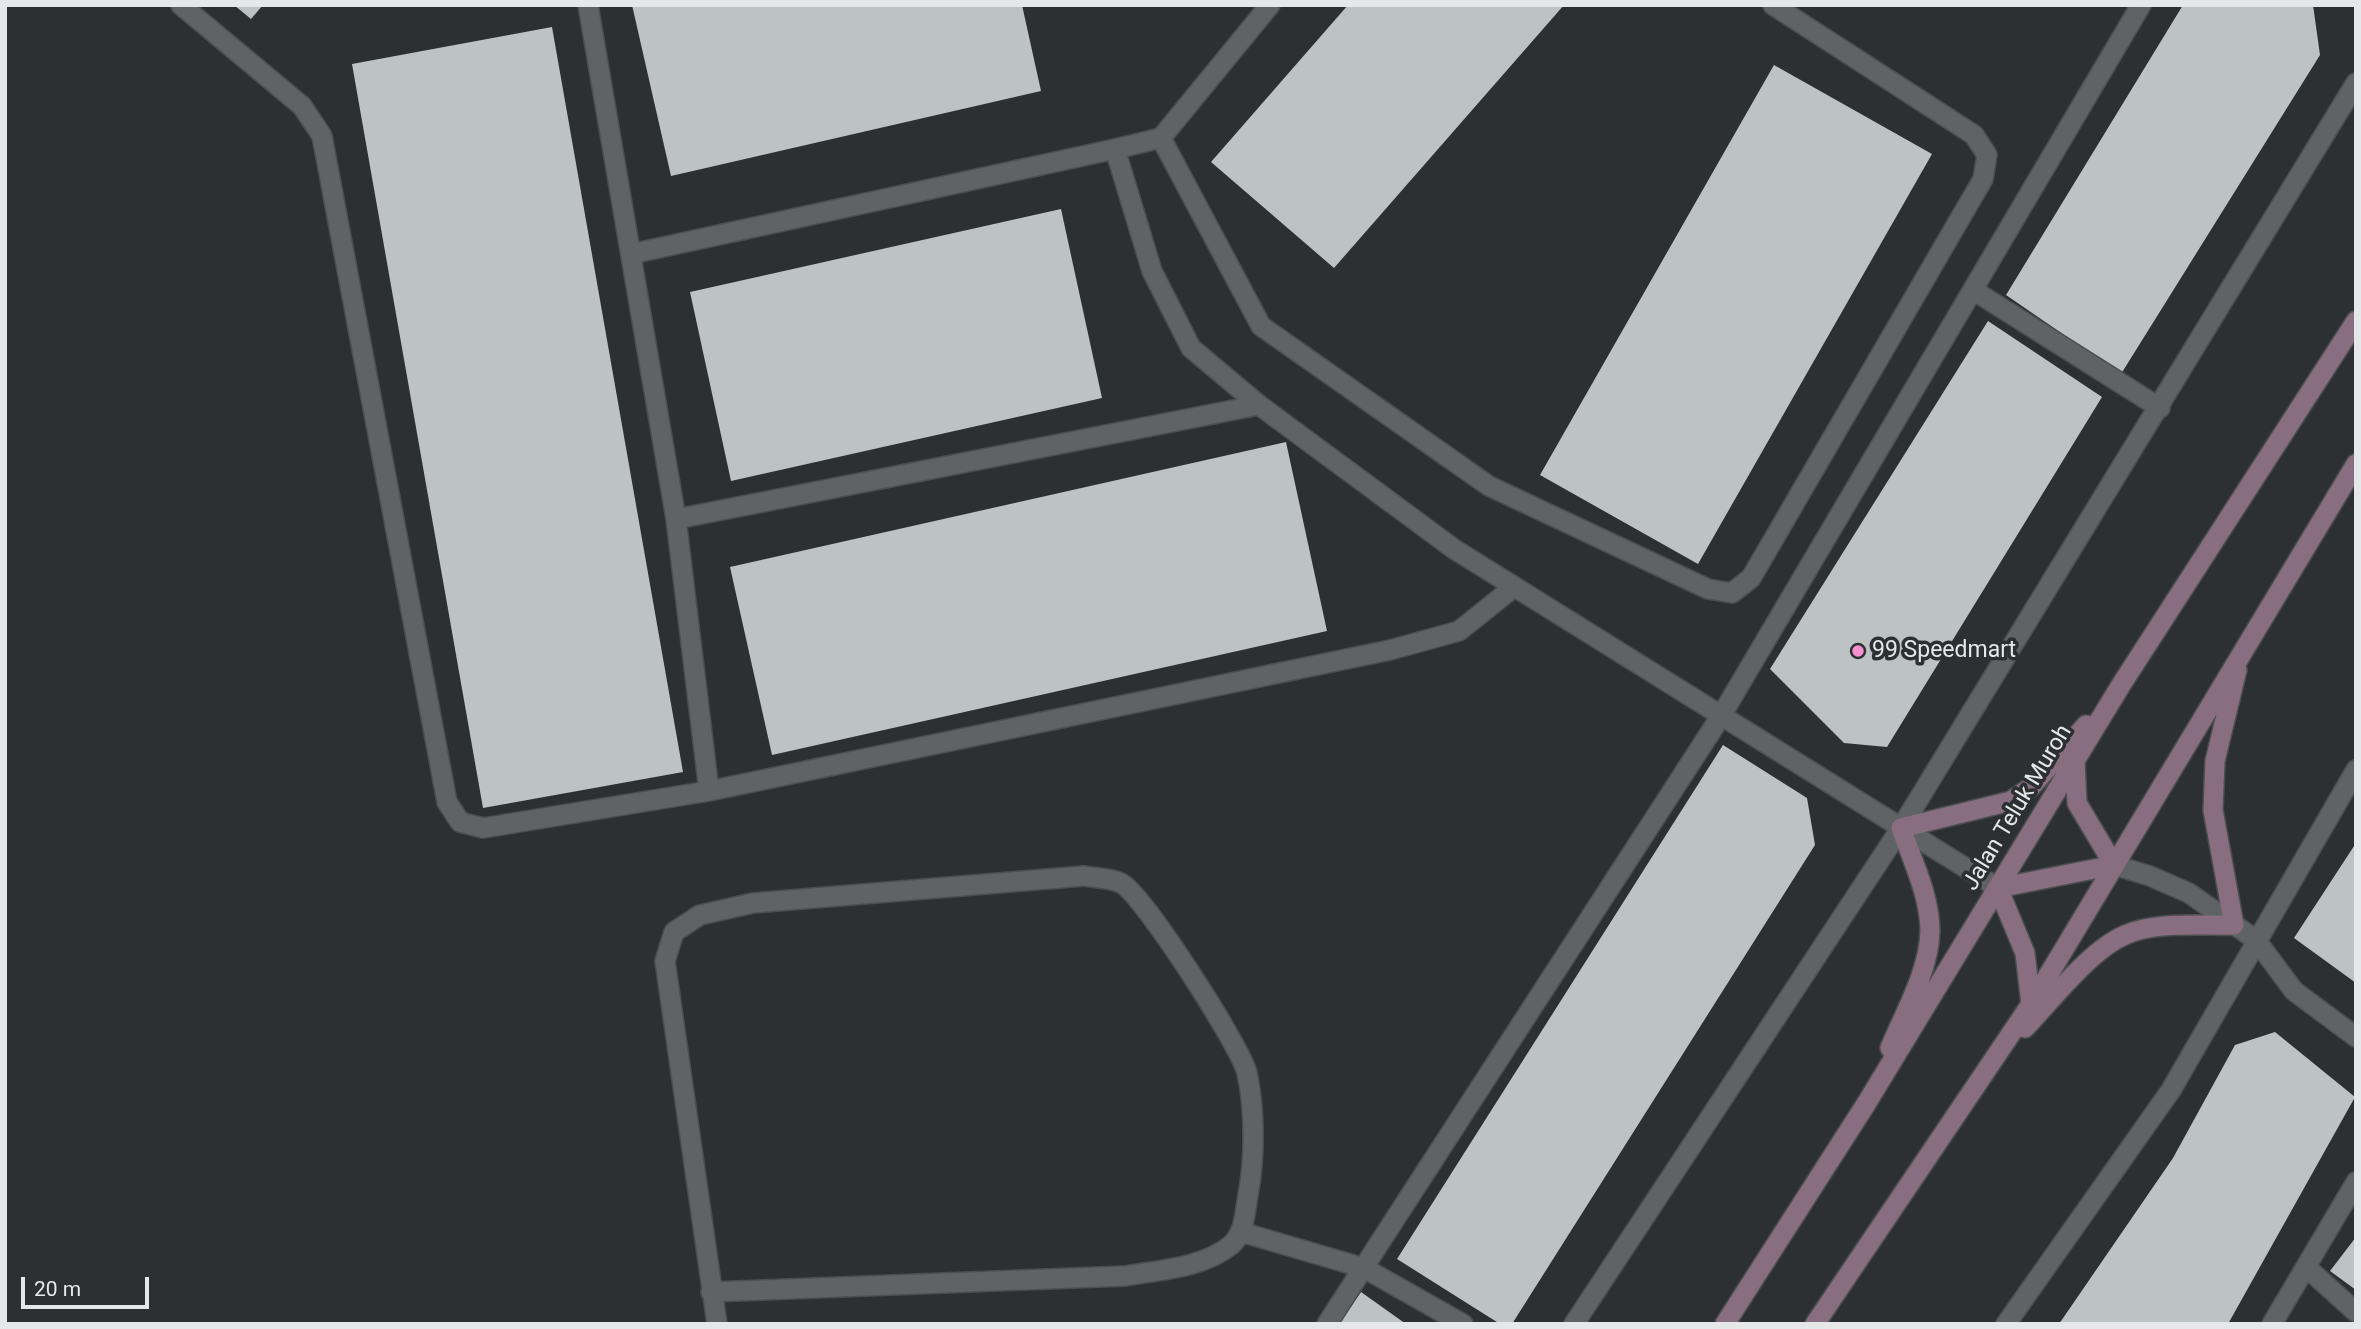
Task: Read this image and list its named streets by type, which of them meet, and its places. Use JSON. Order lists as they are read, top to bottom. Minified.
{"streets":{"main road":["Jalan Teluk Muroh"]},"places":["99 Speedmart"],"scale_bar":"20 m"}
